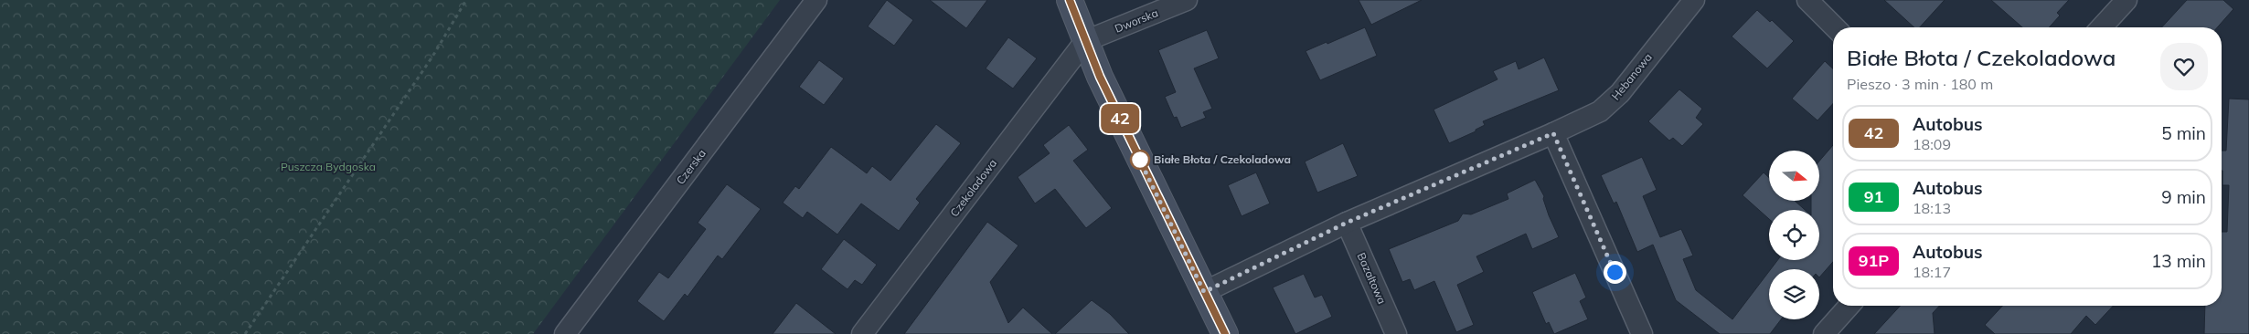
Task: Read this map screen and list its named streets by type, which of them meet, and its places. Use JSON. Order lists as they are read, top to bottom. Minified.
{"streets":{"street":["Dworska","Hebanowa","Czerska","Czekoladowa","Bazaltowa"]},"crossings":[["Dworska","Czekoladowa"],["Hebanowa","Bazaltowa"]],"parks":["Puszcza Bydgoska"],"places":["Białe Błota / Czekoladowa"],"lines":["bus line 42"],"north":"right","page":{"on_map":"42","heading":["Białe Błota / Czekoladowa","Pieszo · 3 min · 180 m"],"list":[{"mark":"42","name":"Autobus","note":"18:09","value":"5 min"},{"mark":"91","name":"Autobus","note":"18:13","value":"9 min"},{"mark":"91P","name":"Autobus","note":"18:17","value":"13 min"}]}}
